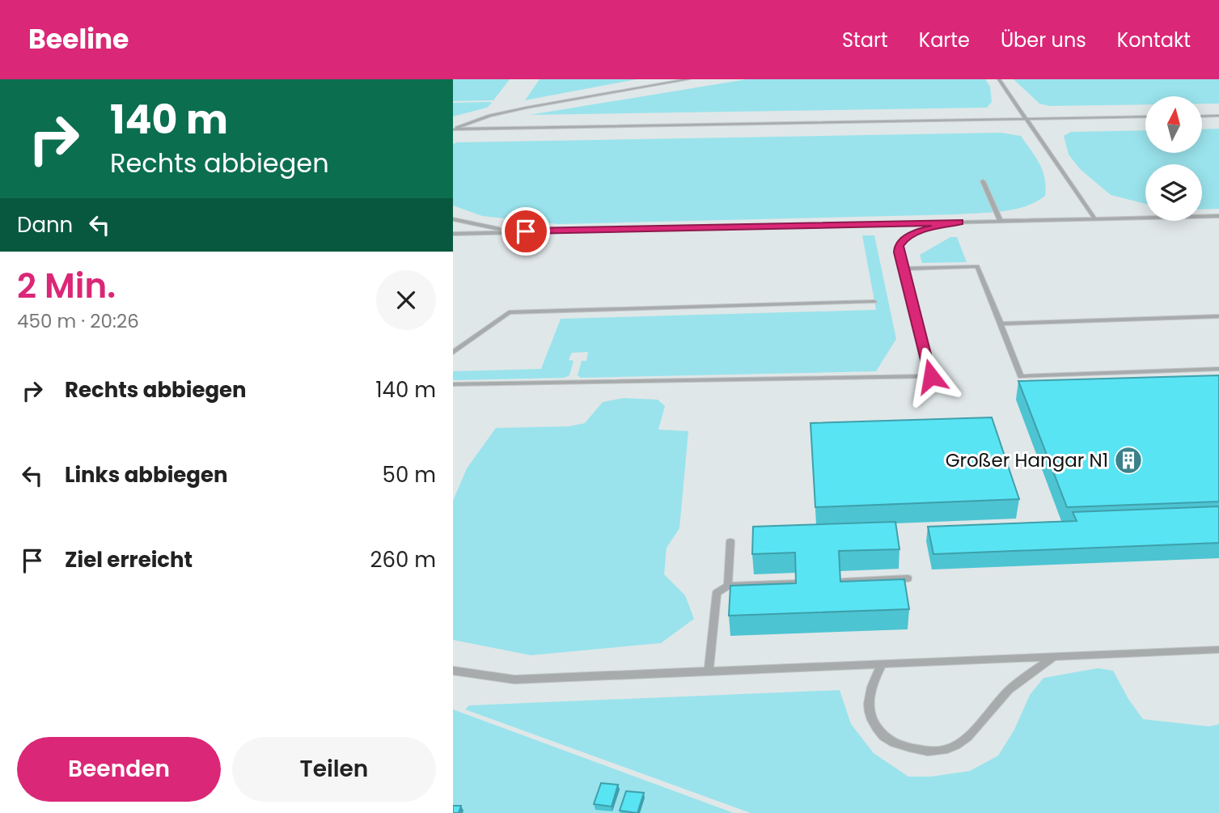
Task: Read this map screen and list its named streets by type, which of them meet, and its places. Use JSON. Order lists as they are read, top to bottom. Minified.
{"places":{"building":["Großer Hangar N1"]},"north":"top","page":{"header":"Beeline","nav":["Start","Karte","Über uns","Kontakt"],"turn":["140 m","Rechts abbiegen"],"then":"Dann","heading":["2 Min.","450 m · 20:26"],"list":[{"name":"Rechts abbiegen","value":"140 m"},{"name":"Links abbiegen","value":"50 m"},{"name":"Ziel erreicht","value":"260 m"}],"buttons":["Beenden","Teilen"]}}
